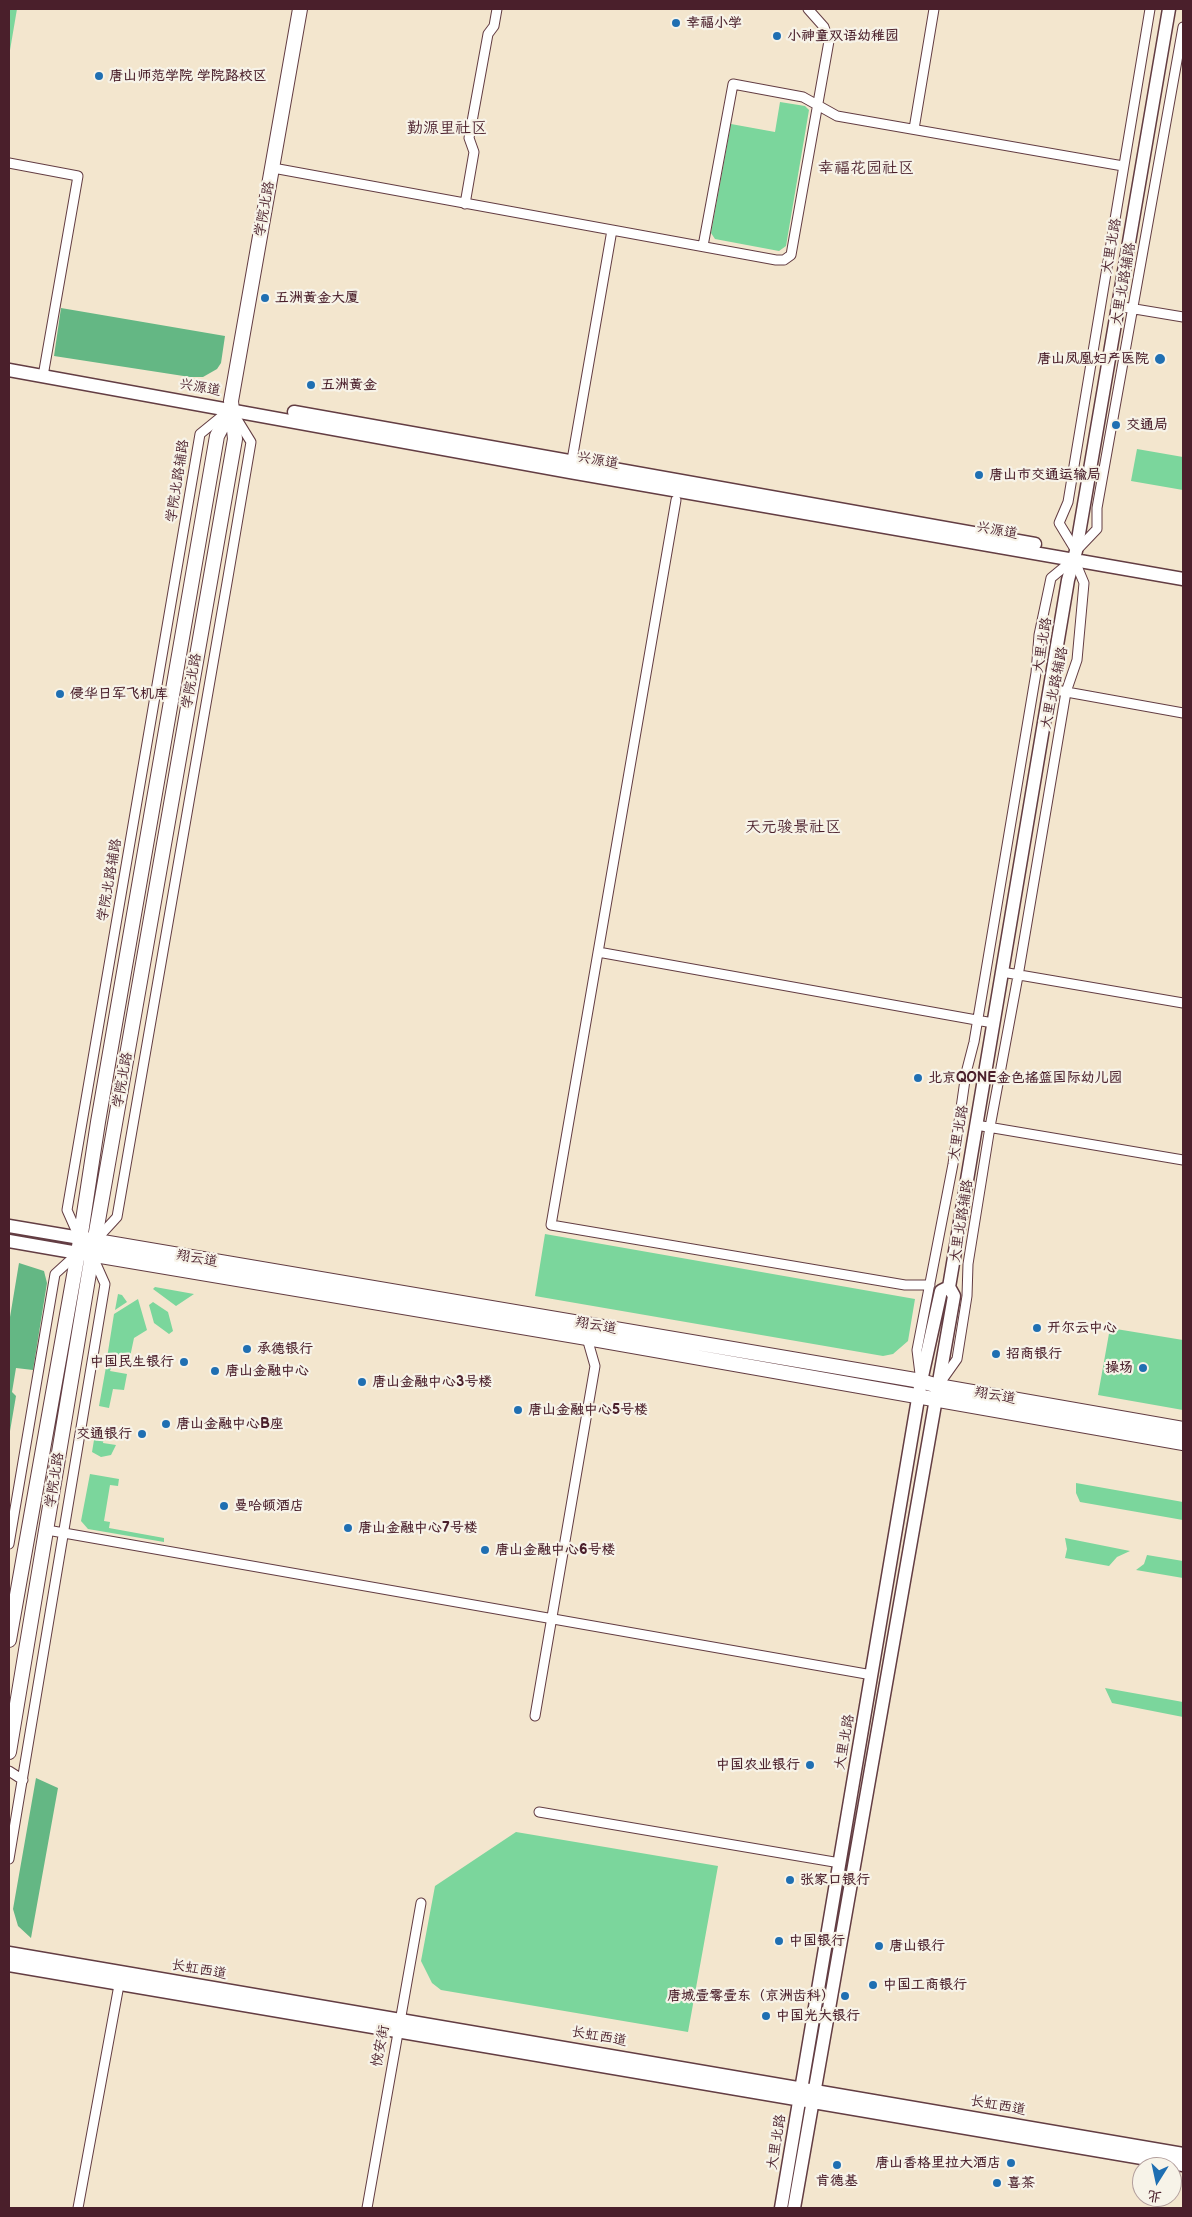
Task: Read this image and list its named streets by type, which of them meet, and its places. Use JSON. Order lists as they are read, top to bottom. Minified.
{"streets":{"main road":["学院北路","大里北路","兴源道","翔云道","长虹西道"],"street":["大里北路辅路","学院北路辅路","悦安街"]},"crossings":[["学院北路","兴源道"],["学院北路","学院北路辅路"],["学院北路","翔云道"],["大里北路","大里北路辅路"],["大里北路","兴源道"],["大里北路","翔云道"],["大里北路","长虹西道"],["大里北路辅路","兴源道"],["大里北路辅路","翔云道"],["兴源道","学院北路辅路"],["长虹西道","悦安街"]],"districts":["勤源里社区","幸福花园社区","天元骏景社区"],"places":["幸福小学","小神童双语幼稚园","唐山师范学院 学院路校区","五洲黄金大厦","唐山凤凰妇产医院","五洲黄金","交通局","唐山市交通运输局","侵华日军飞机库","北京QONE金色摇篮国际幼儿园","开尔云中心","承德银行","招商银行","中国民生银行","操场","唐山金融中心","唐山金融中心3号楼","唐山金融中心5号楼","唐山金融中心B座","交通银行","曼哈顿酒店","唐山金融中心7号楼","唐山金融中心6号楼","中国农业银行","张家口银行","中国银行","唐山银行","中国工商银行","唐城壹零壹东（京洲齿科）","中国光大银行","唐山香格里拉大酒店","肯德基","喜茶"],"north":"bottom"}
